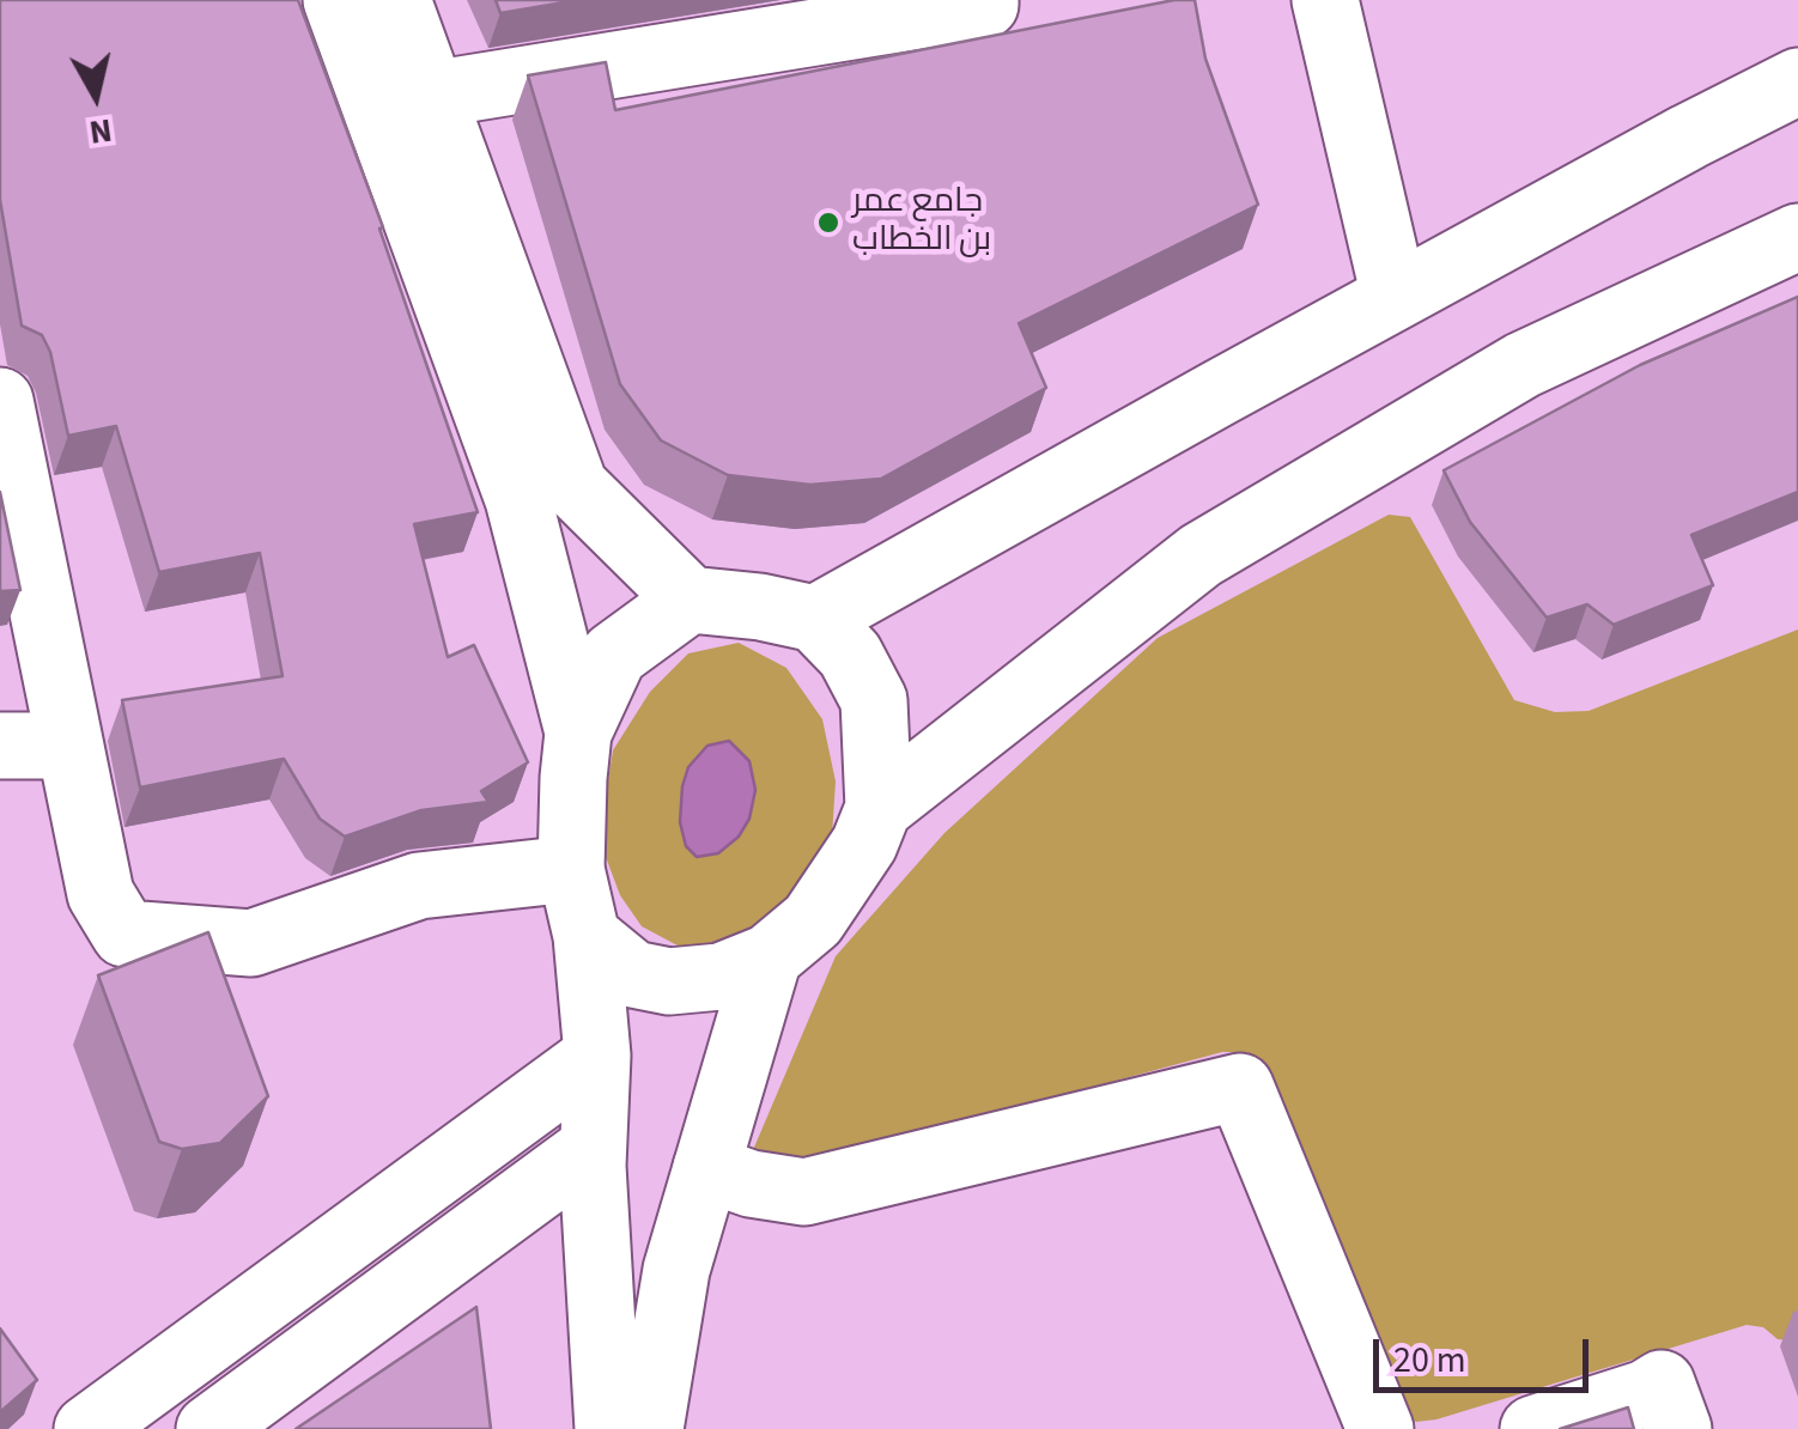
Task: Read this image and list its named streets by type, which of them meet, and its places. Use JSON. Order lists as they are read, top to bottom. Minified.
{"places":["جامع عمر بن الخطاب"],"scale_bar":"20 m","north":"bottom"}
